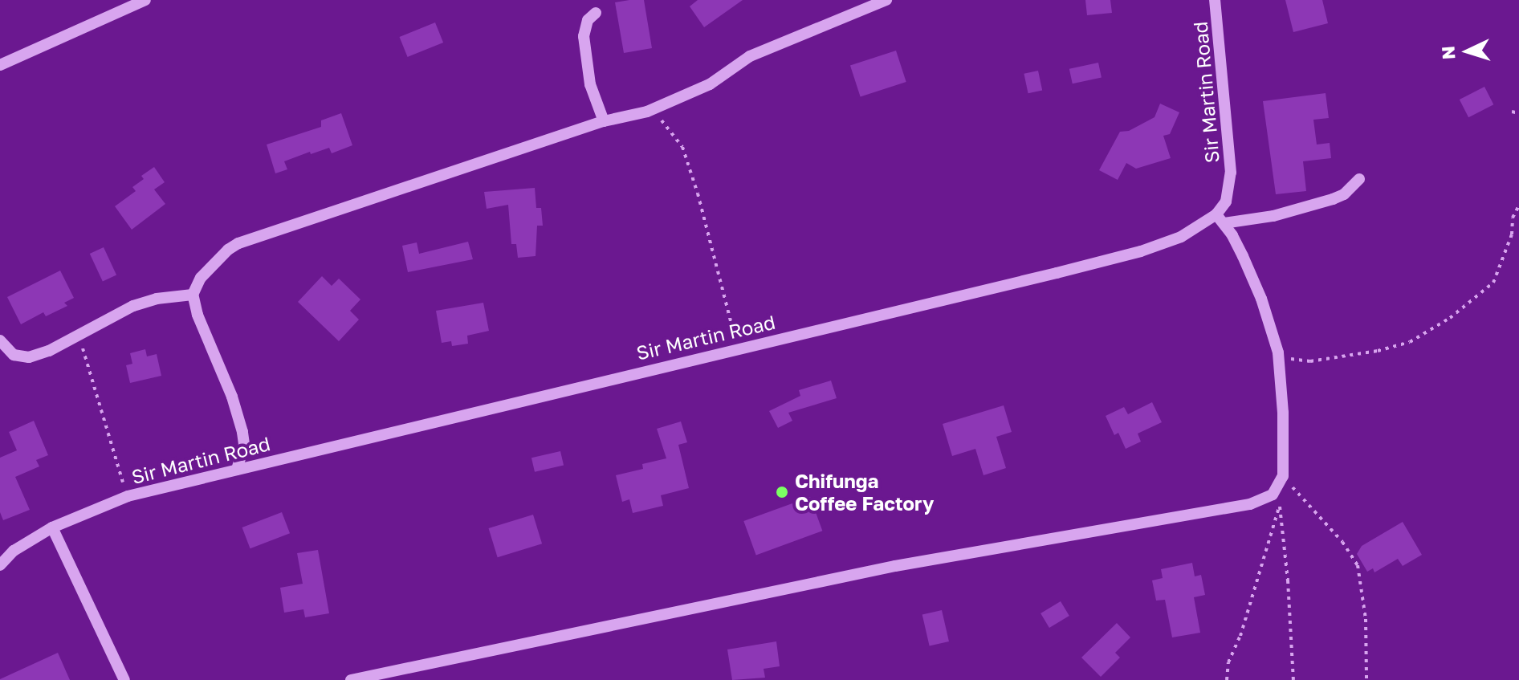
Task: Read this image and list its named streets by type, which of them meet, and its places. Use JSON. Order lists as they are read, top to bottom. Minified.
{"streets":{"street":["Sir Martin Road"]},"places":["Chifunga Coffee Factory"],"north":"left"}
